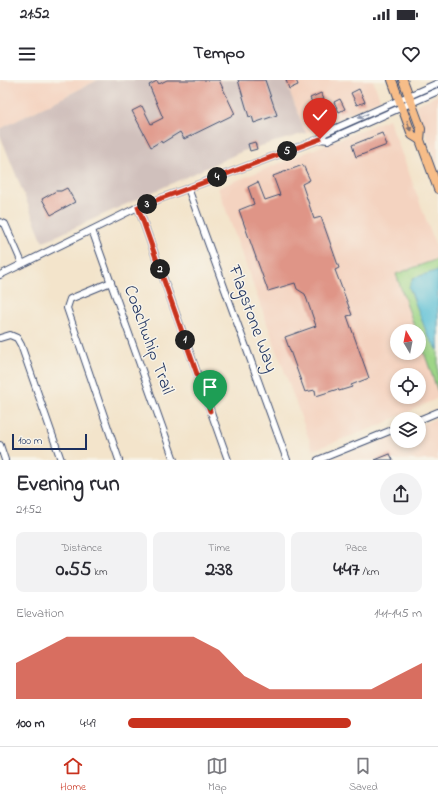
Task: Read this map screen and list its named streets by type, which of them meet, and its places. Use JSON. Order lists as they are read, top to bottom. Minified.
{"streets":{"street":["Flagstone Way","Coachwhip Trail"]},"scale_bar":"100 m","north":"top","page":{"status":"21:52","header":"Tempo","pins":["5","4","3","2","1"],"scale":"100 m","heading":["Evening run","21:52"],"stats":[["Distance","0.55 km"],["Time","2:38"],["Pace","4:47 /km"]],"chart":["Elevation","141–145 m"],"list":[{"name":"100 m","note":"4:49"}],"tabs":["Home","Map","Saved"]}}
